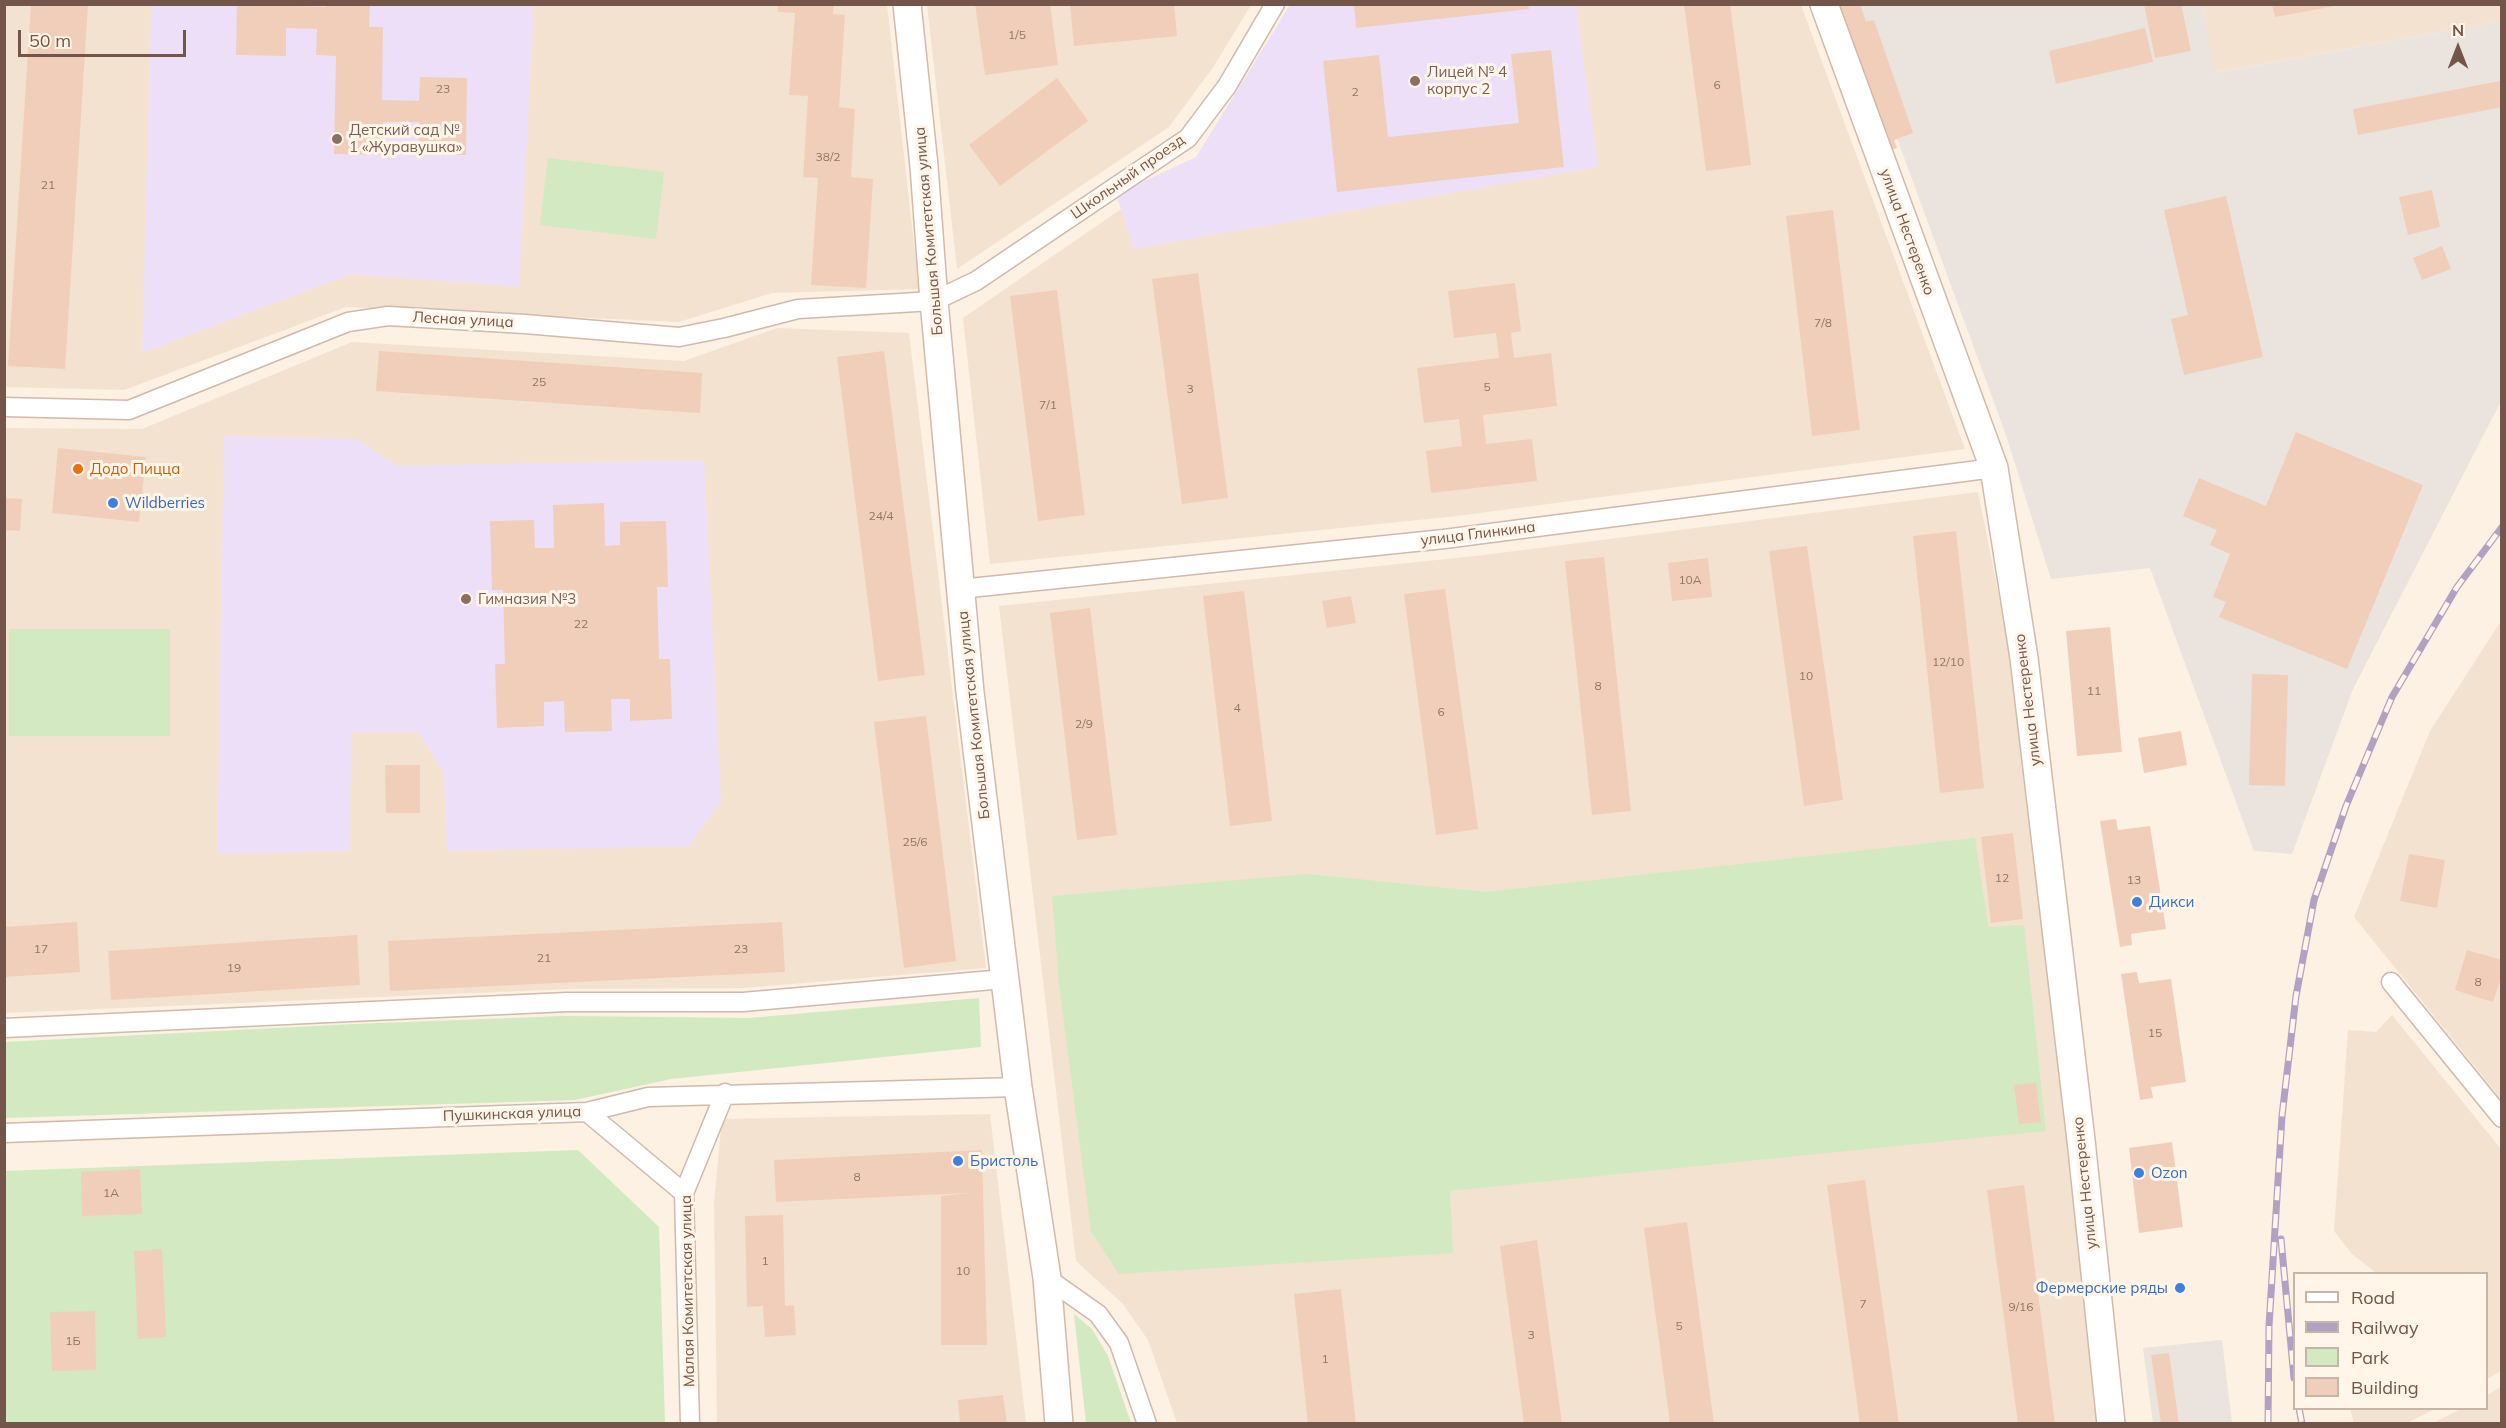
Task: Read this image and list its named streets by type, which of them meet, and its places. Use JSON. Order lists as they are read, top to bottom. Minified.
{"streets":{"street":["Школьный проезд","Большая Комитетская улица","улица Нестеренко","Лесная улица","улица Глинкина","Пушкинская улица","Малая Комитетская улица"]},"crossings":[["Школьный проезд","Большая Комитетская улица"],["Школьный проезд","Лесная улица"],["Большая Комитетская улица","Лесная улица"],["Большая Комитетская улица","улица Глинкина"],["Большая Комитетская улица","Пушкинская улица"],["улица Нестеренко","улица Глинкина"],["Пушкинская улица","Малая Комитетская улица"]],"places":["Лицей № 4 корпус 2","Детский сад № 1 «Журавушка»","Додо Пицца","Wildberries","Гимназия №3","Дикси","Бристоль","Ozon","Фермерские ряды"],"house_numbers":["1/5","6","23","2","38/2","21","7/8","25","5","3","7/1","24/4","10А","22","12/10","10","8","11","4","6","2/9","25/6","12","13","17","23","21","19","8","15","8","1А","1","10","7","9/16","5","3","1Б","1"],"legend":["Road","Railway","Park","Building"],"scale_bar":"50 m","north":"top"}
